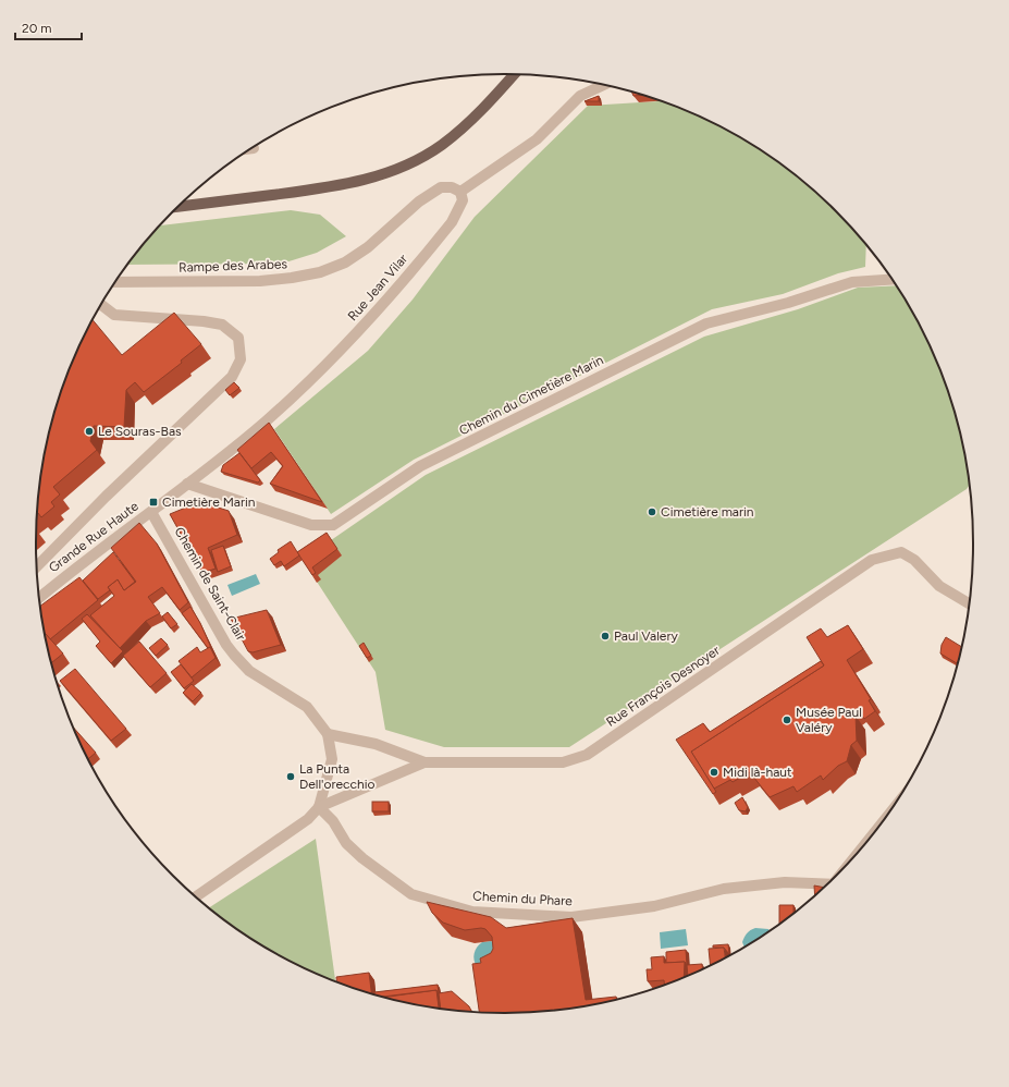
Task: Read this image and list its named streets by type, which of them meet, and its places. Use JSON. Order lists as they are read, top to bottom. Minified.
{"streets":{"street":["Rampe des Arabes","Rue Jean Vilar","Chemin du Cimetière Marin","Grande Rue Haute","Chemin de Saint-Clair","Rue François Desnoyer","Chemin du Phare"]},"crossings":[["Rampe des Arabes","Rue Jean Vilar"],["Rue Jean Vilar","Chemin du Cimetière Marin"],["Rue Jean Vilar","Grande Rue Haute"],["Rue Jean Vilar","Chemin de Saint-Clair"],["Grande Rue Haute","Chemin de Saint-Clair"],["Chemin de Saint-Clair","Rue François Desnoyer"],["Chemin de Saint-Clair","Chemin du Phare"]],"places":{"other":["Le Souras-Bas","Cimetière marin","Paul Valery","Musée Paul Valéry","Midi là-haut","La Punta Dell'orecchio"],"transit":["Cimetière Marin"]},"scale_bar":"20 m"}
